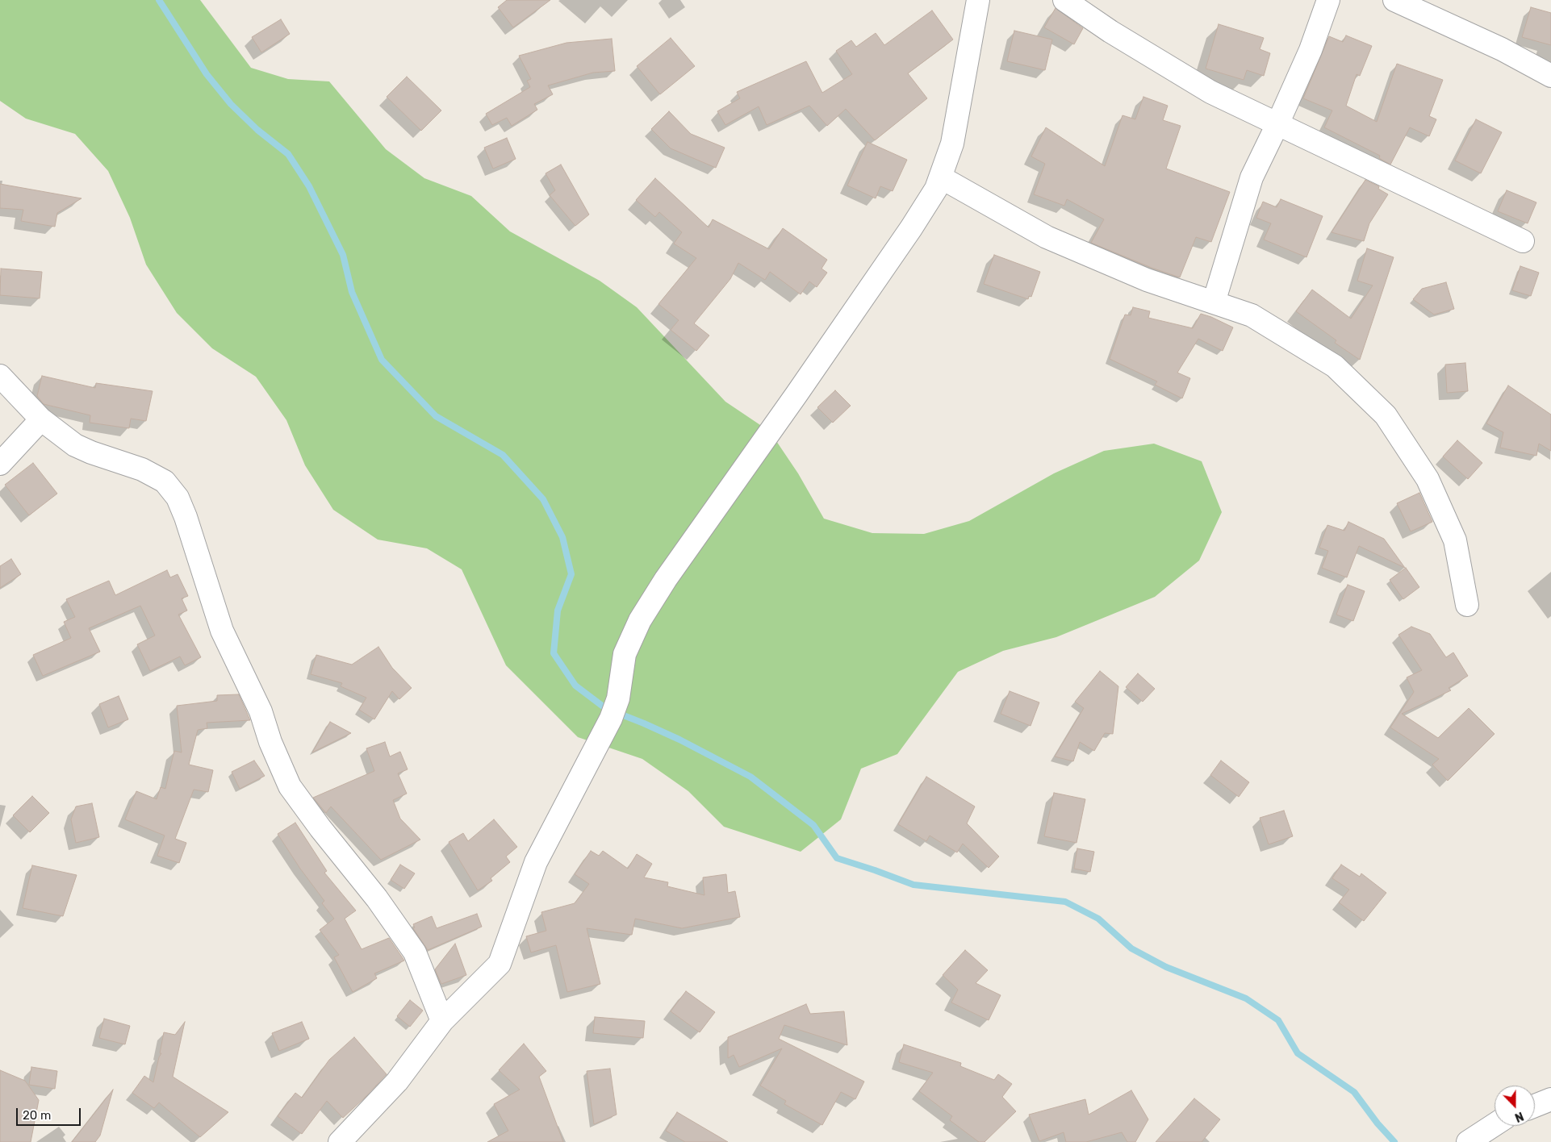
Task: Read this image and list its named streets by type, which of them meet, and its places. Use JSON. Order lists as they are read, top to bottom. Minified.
{"scale_bar":"20 m","north":"bottom"}
